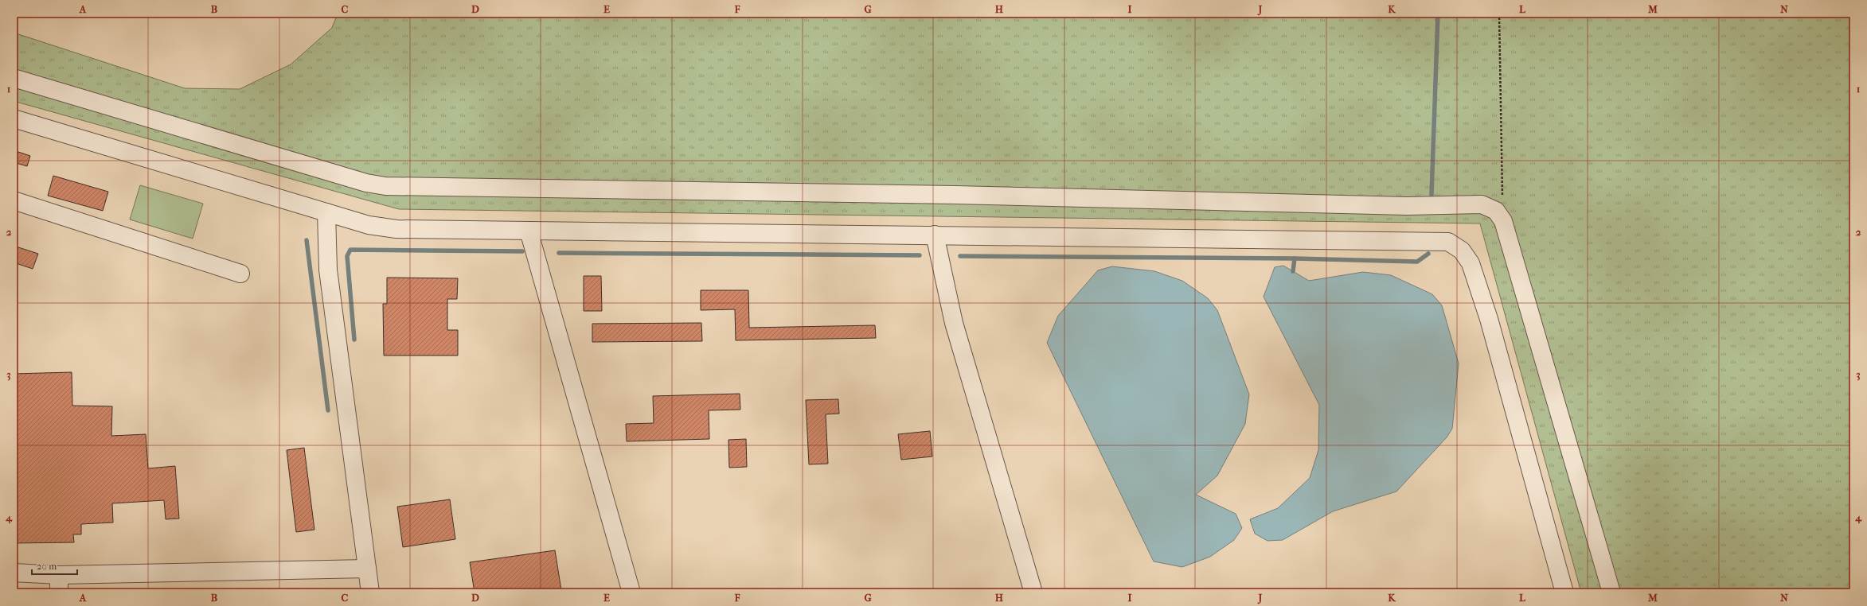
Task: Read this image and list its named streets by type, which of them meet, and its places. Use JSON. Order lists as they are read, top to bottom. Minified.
{"scale_bar":"20 m","grid":{"columns":["A","B","C","D","E","F","G","H","I","J","K","L","M","N"],"rows":["1","2","3","4"]}}
